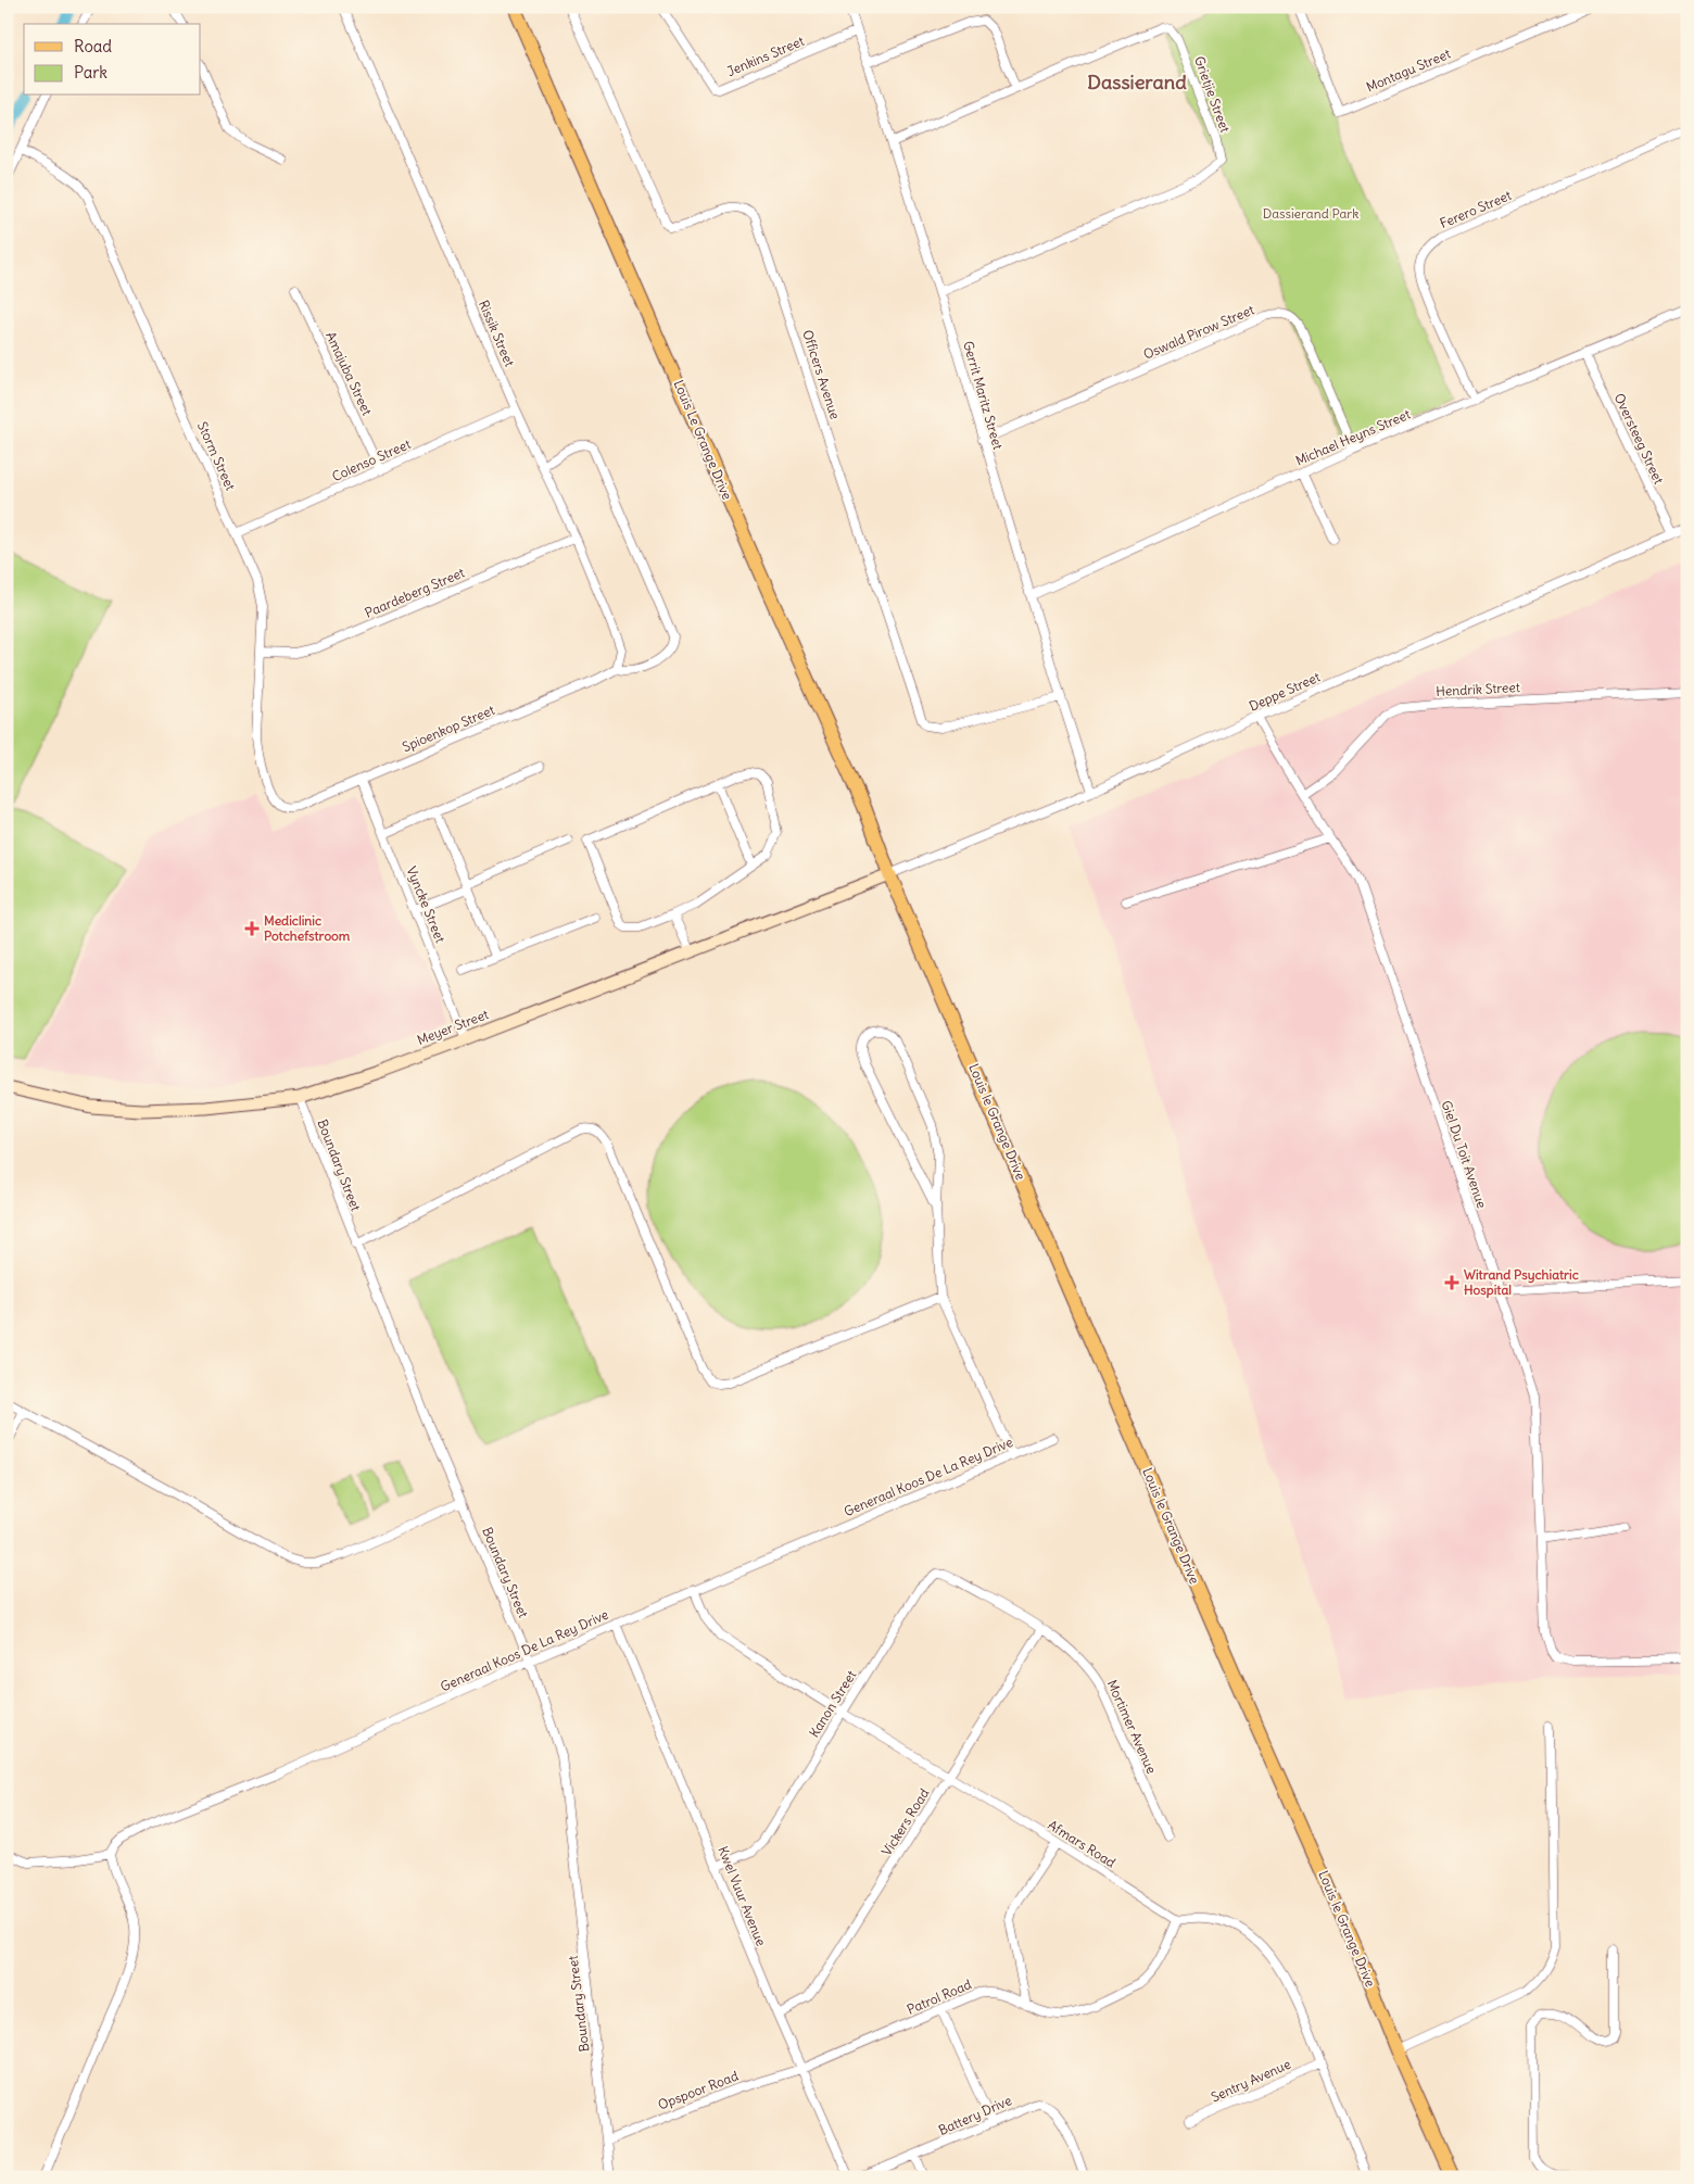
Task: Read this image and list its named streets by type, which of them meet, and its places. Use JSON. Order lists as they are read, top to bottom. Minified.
{"streets":{"main road":["Louis Le Grange Drive","Louis le Grange Drive"],"street":["Jenkins Street","Montagu Street","Grietjie Street","Ferero Street","Oswald Pirow Street","Rissik Street","Amajuba Street","Officers Avenue","Gerrit Maritz Street","Michael Heyns Street","Oversteeg Street","Storm Street","Colenso Street","Paardeberg Street","Hendrik Street","Deppe Street","Spioenkop Street","Vyncke Street","Meyer Street","Giel Du Toit Avenue","Boundary Street","Generaal Koos De La Rey Drive","Kanon Street","Mortimer Avenue","Vickers Road","Afmars Road","Kwel Vuur Avenue","Patrol Road","Sentry Avenue","Opspoor Road","Battery Drive"]},"crossings":[["Jenkins Street","Gerrit Maritz Street"],["Grietjie Street","Gerrit Maritz Street"],["Ferero Street","Michael Heyns Street"],["Oswald Pirow Street","Gerrit Maritz Street"],["Oswald Pirow Street","Michael Heyns Street"],["Rissik Street","Colenso Street"],["Rissik Street","Paardeberg Street"],["Rissik Street","Spioenkop Street"],["Amajuba Street","Colenso Street"],["Officers Avenue","Gerrit Maritz Street"],["Gerrit Maritz Street","Michael Heyns Street"],["Gerrit Maritz Street","Deppe Street"],["Michael Heyns Street","Oversteeg Street"],["Oversteeg Street","Deppe Street"],["Louis Le Grange Drive","Deppe Street"],["Louis Le Grange Drive","Meyer Street"],["Louis Le Grange Drive","Louis le Grange Drive"],["Storm Street","Colenso Street"],["Storm Street","Paardeberg Street"],["Storm Street","Spioenkop Street"],["Hendrik Street","Giel Du Toit Avenue"],["Deppe Street","Meyer Street"],["Deppe Street","Louis le Grange Drive"],["Deppe Street","Giel Du Toit Avenue"],["Spioenkop Street","Vyncke Street"],["Vyncke Street","Meyer Street"],["Meyer Street","Louis le Grange Drive"],["Meyer Street","Boundary Street"],["Boundary Street","Generaal Koos De La Rey Drive"],["Boundary Street","Opspoor Road"],["Generaal Koos De La Rey Drive","Afmars Road"],["Generaal Koos De La Rey Drive","Kwel Vuur Avenue"],["Kanon Street","Mortimer Avenue"],["Kanon Street","Afmars Road"],["Kanon Street","Kwel Vuur Avenue"],["Mortimer Avenue","Vickers Road"],["Vickers Road","Afmars Road"],["Vickers Road","Kwel Vuur Avenue"],["Afmars Road","Patrol Road"],["Kwel Vuur Avenue","Patrol Road"],["Kwel Vuur Avenue","Opspoor Road"],["Patrol Road","Opspoor Road"]],"districts":["Dassierand"],"parks":["Dassierand Park"],"places":{"health":["Mediclinic Potchefstroom","Witrand Psychiatric Hospital"]},"legend":["Road","Park"]}
